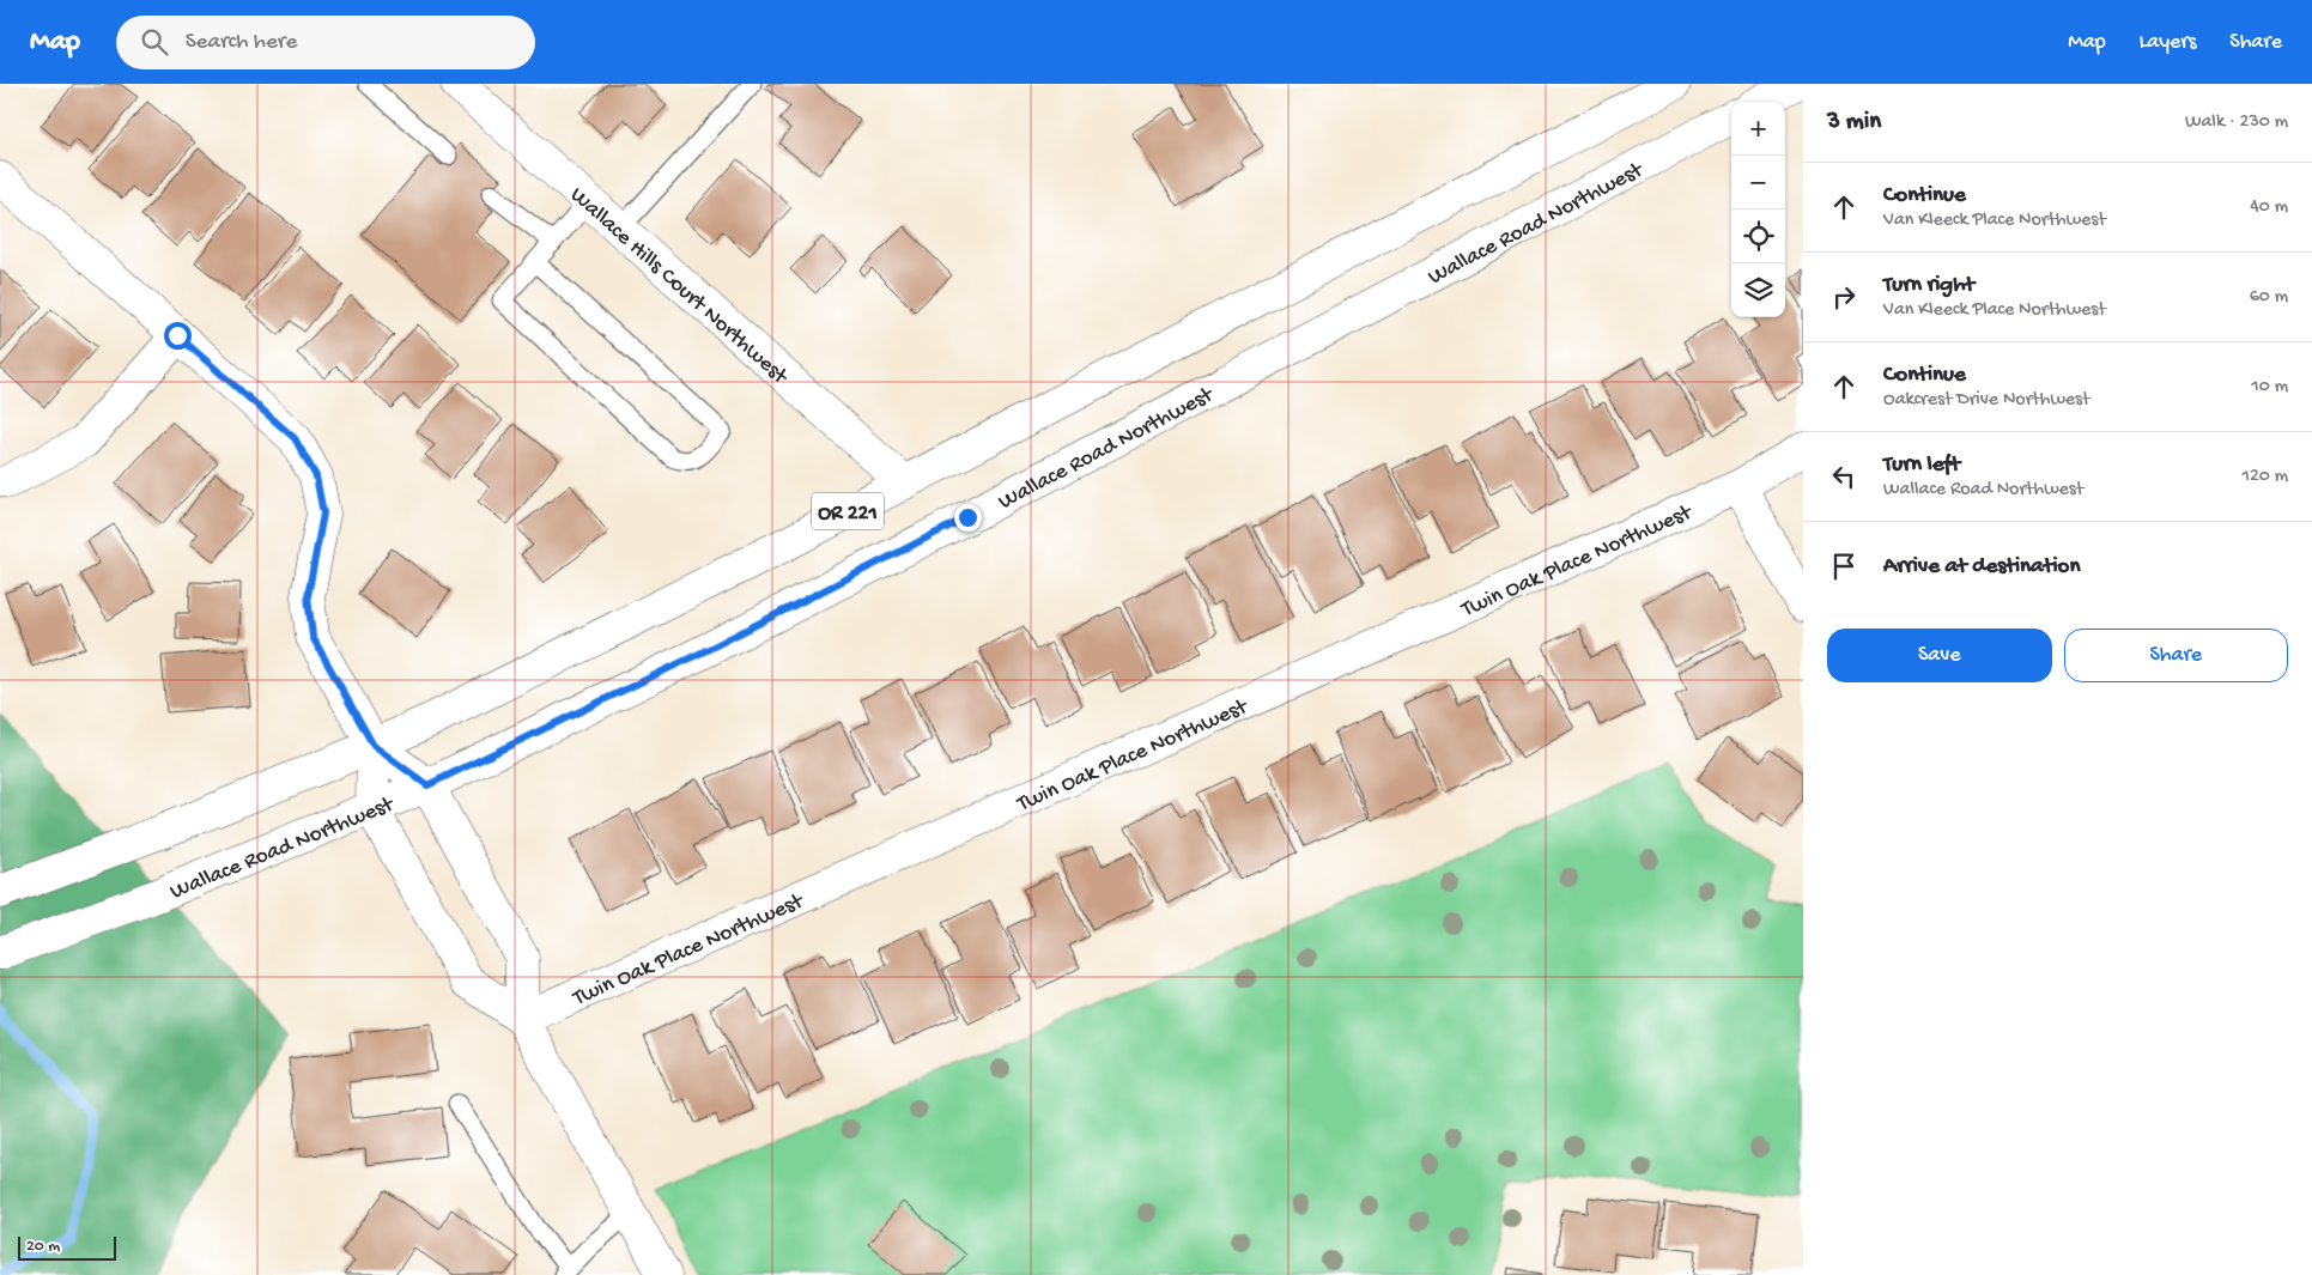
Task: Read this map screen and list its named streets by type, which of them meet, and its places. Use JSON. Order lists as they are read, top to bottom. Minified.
{"streets":{"street":["Wallace Road Northwest","Wallace Hills Court Northwest","OR 221","Twin Oak Place Northwest"]},"crossings":[["Wallace Hills Court Northwest","OR 221"]],"scale_bar":"20 m","page":{"header":"Map","search":"Search here","nav":["Map","Layers","Share"],"heading":["3 min","Walk · 230 m"],"map_buttons":["+","−"],"list":[["Continue","Van Kleeck Place Northwest","40 m"],["Turn right","Van Kleeck Place Northwest","60 m"],["Continue","Oakcrest Drive Northwest","10 m"],["Turn left","Wallace Road Northwest","120 m"],"Arrive at destination"],"buttons":["Save","Share"],"scale":"20 m"}}
